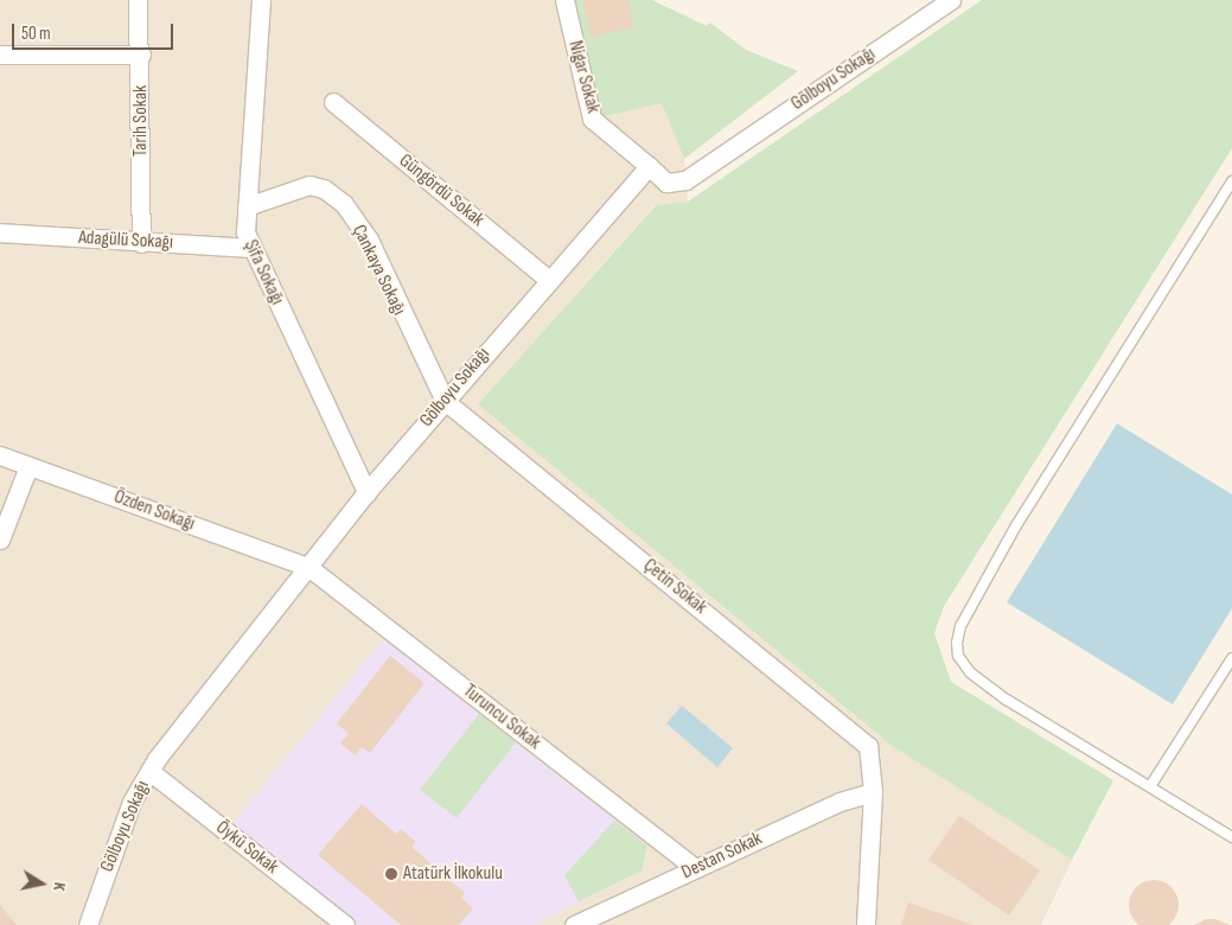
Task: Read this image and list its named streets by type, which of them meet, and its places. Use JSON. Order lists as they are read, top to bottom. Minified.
{"streets":{"street":["Nigar Sokak","Gölboyu Sokağı","Tarih Sokak","Güngördü Sokak","Adagülü Sokağı","Çankaya Sokağı","Şifa Sokağı","Özden Sokağı","Çetin Sokak","Turuncu Sokak","Öykü Sokak","Destan Sokak"]},"crossings":[["Nigar Sokak","Gölboyu Sokağı"],["Gölboyu Sokağı","Güngördü Sokak"],["Gölboyu Sokağı","Çankaya Sokağı"],["Gölboyu Sokağı","Şifa Sokağı"],["Gölboyu Sokağı","Özden Sokağı"],["Gölboyu Sokağı","Çetin Sokak"],["Gölboyu Sokağı","Turuncu Sokak"],["Gölboyu Sokağı","Öykü Sokak"],["Tarih Sokak","Adagülü Sokağı"],["Adagülü Sokağı","Şifa Sokağı"],["Çankaya Sokağı","Şifa Sokağı"],["Çankaya Sokağı","Çetin Sokak"],["Özden Sokağı","Turuncu Sokak"],["Çetin Sokak","Destan Sokak"],["Turuncu Sokak","Destan Sokak"]],"places":["Atatürk İlkokulu"],"scale_bar":"50 m","north":"right"}
